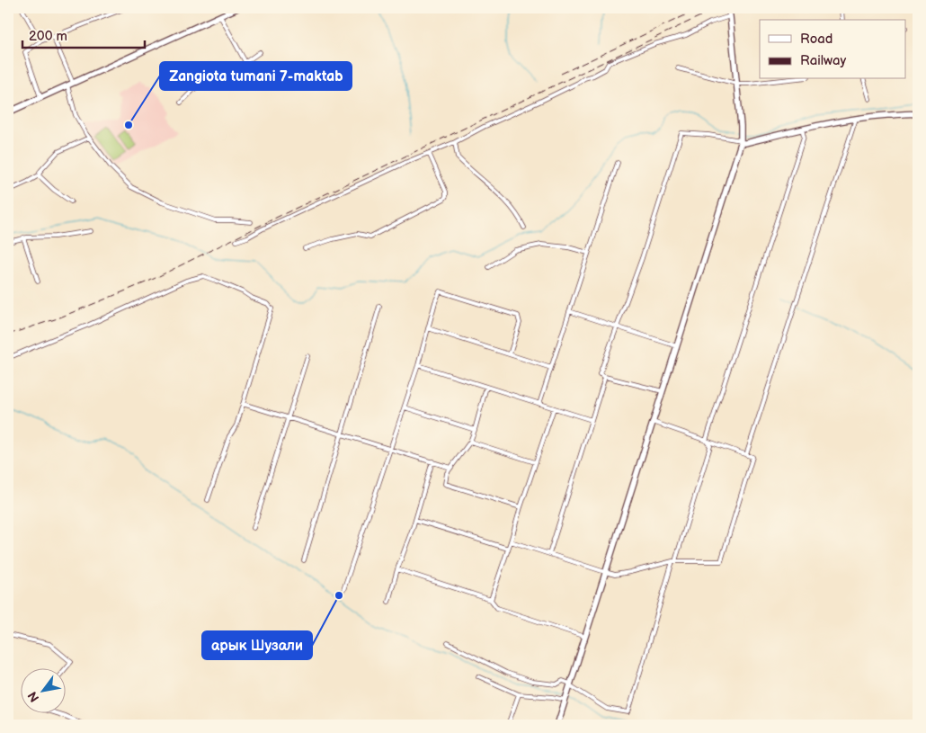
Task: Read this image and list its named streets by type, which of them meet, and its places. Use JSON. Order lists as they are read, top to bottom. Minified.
{"places":["Zangiota tumani 7-maktab","арык Шузали"],"legend":["Road","Railway"],"scale_bar":"200 m","north":"bottom left"}
